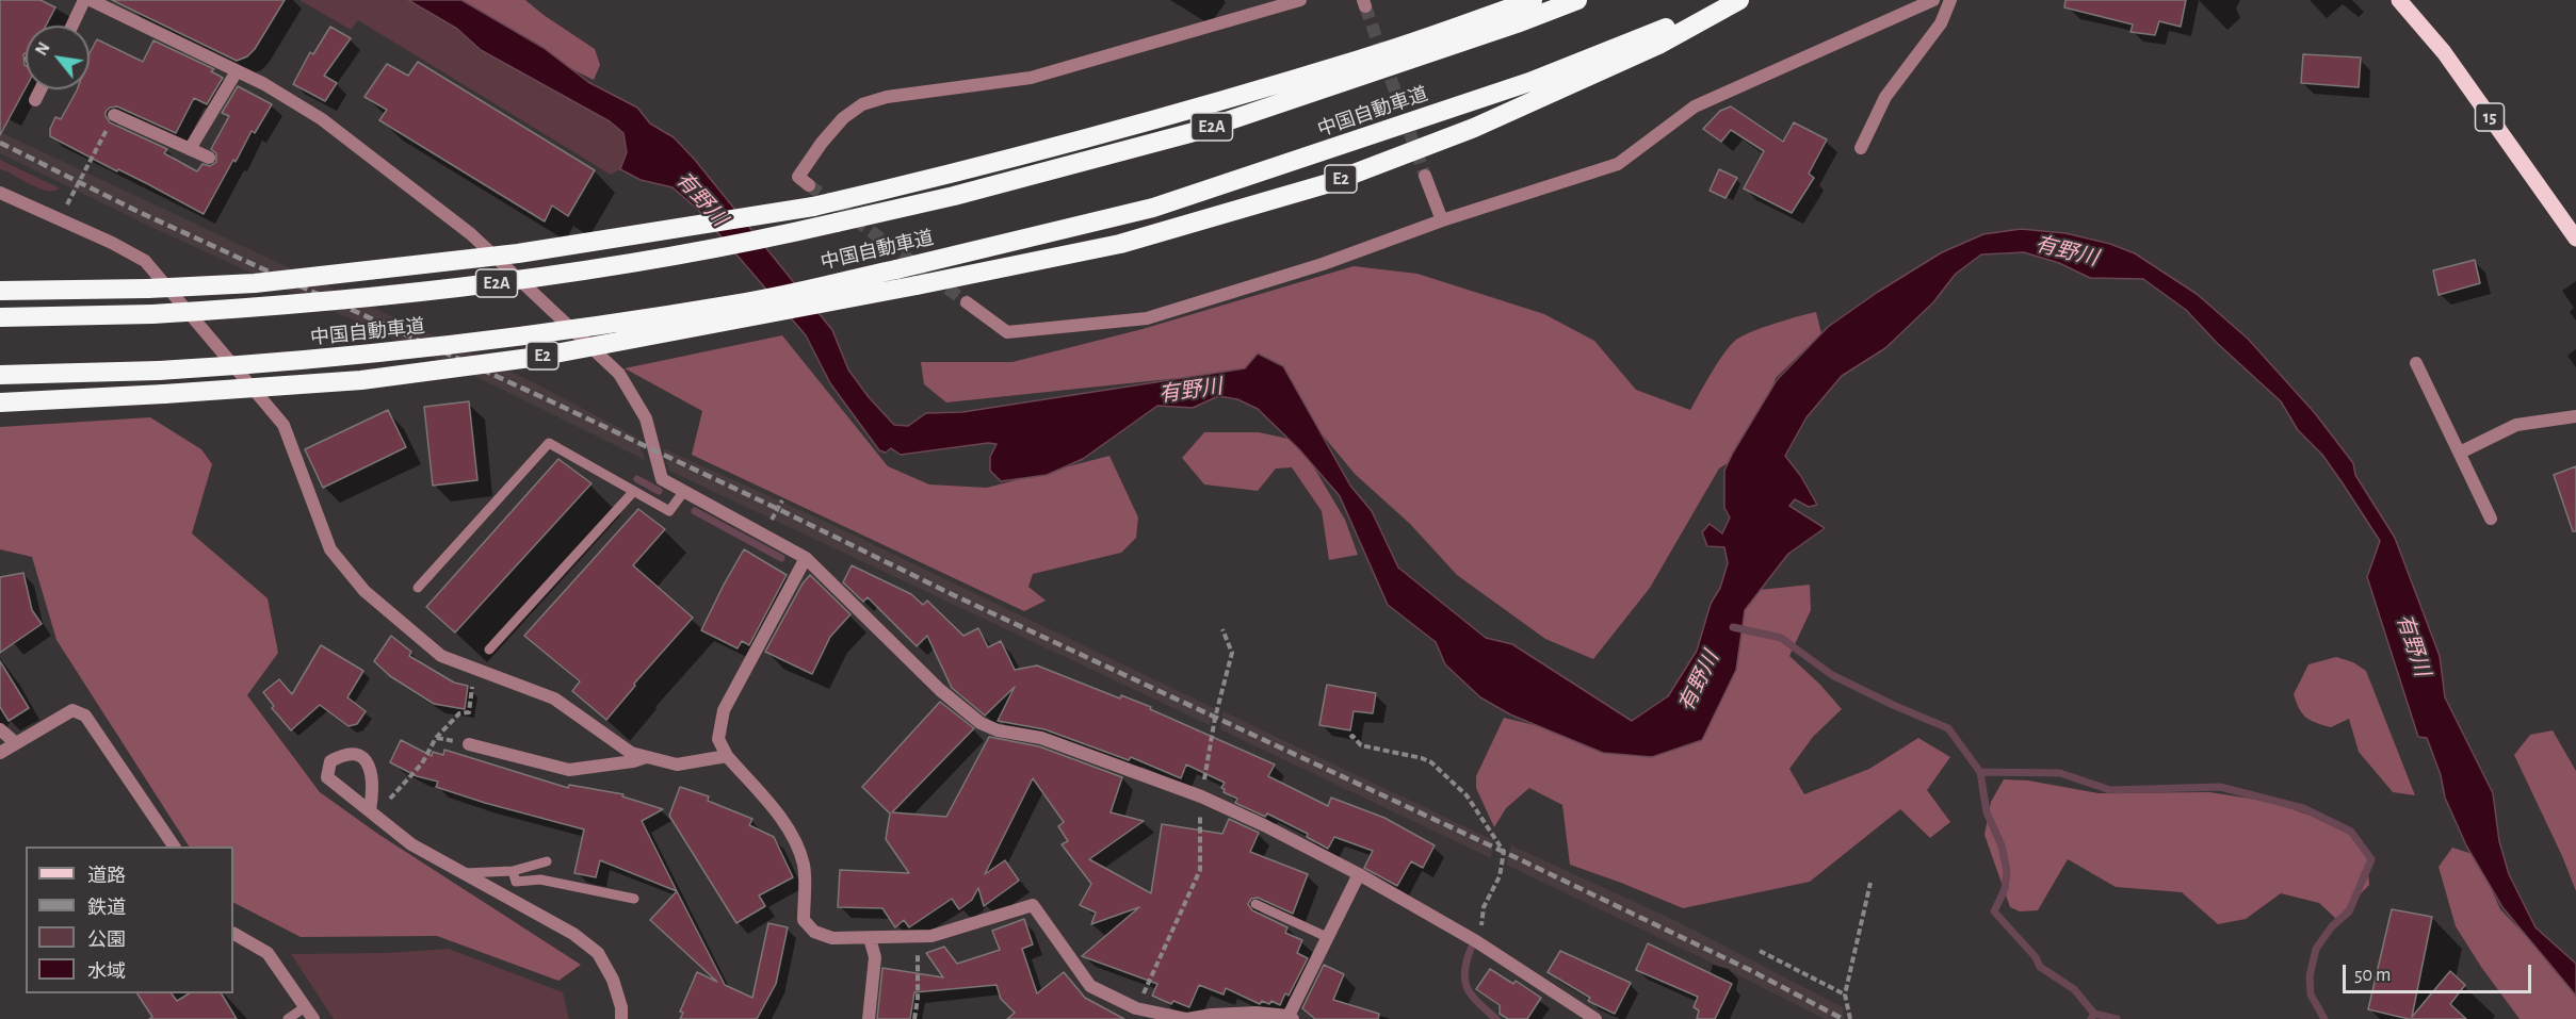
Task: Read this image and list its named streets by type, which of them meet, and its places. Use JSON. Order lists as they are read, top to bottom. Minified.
{"streets":{"highway":["中国自動車道","E2A","E2"],"main road":["15"]},"water":["有野川"],"legend":["道路","鉄道","公園","水域"],"scale_bar":"50 m","north":"top left"}
